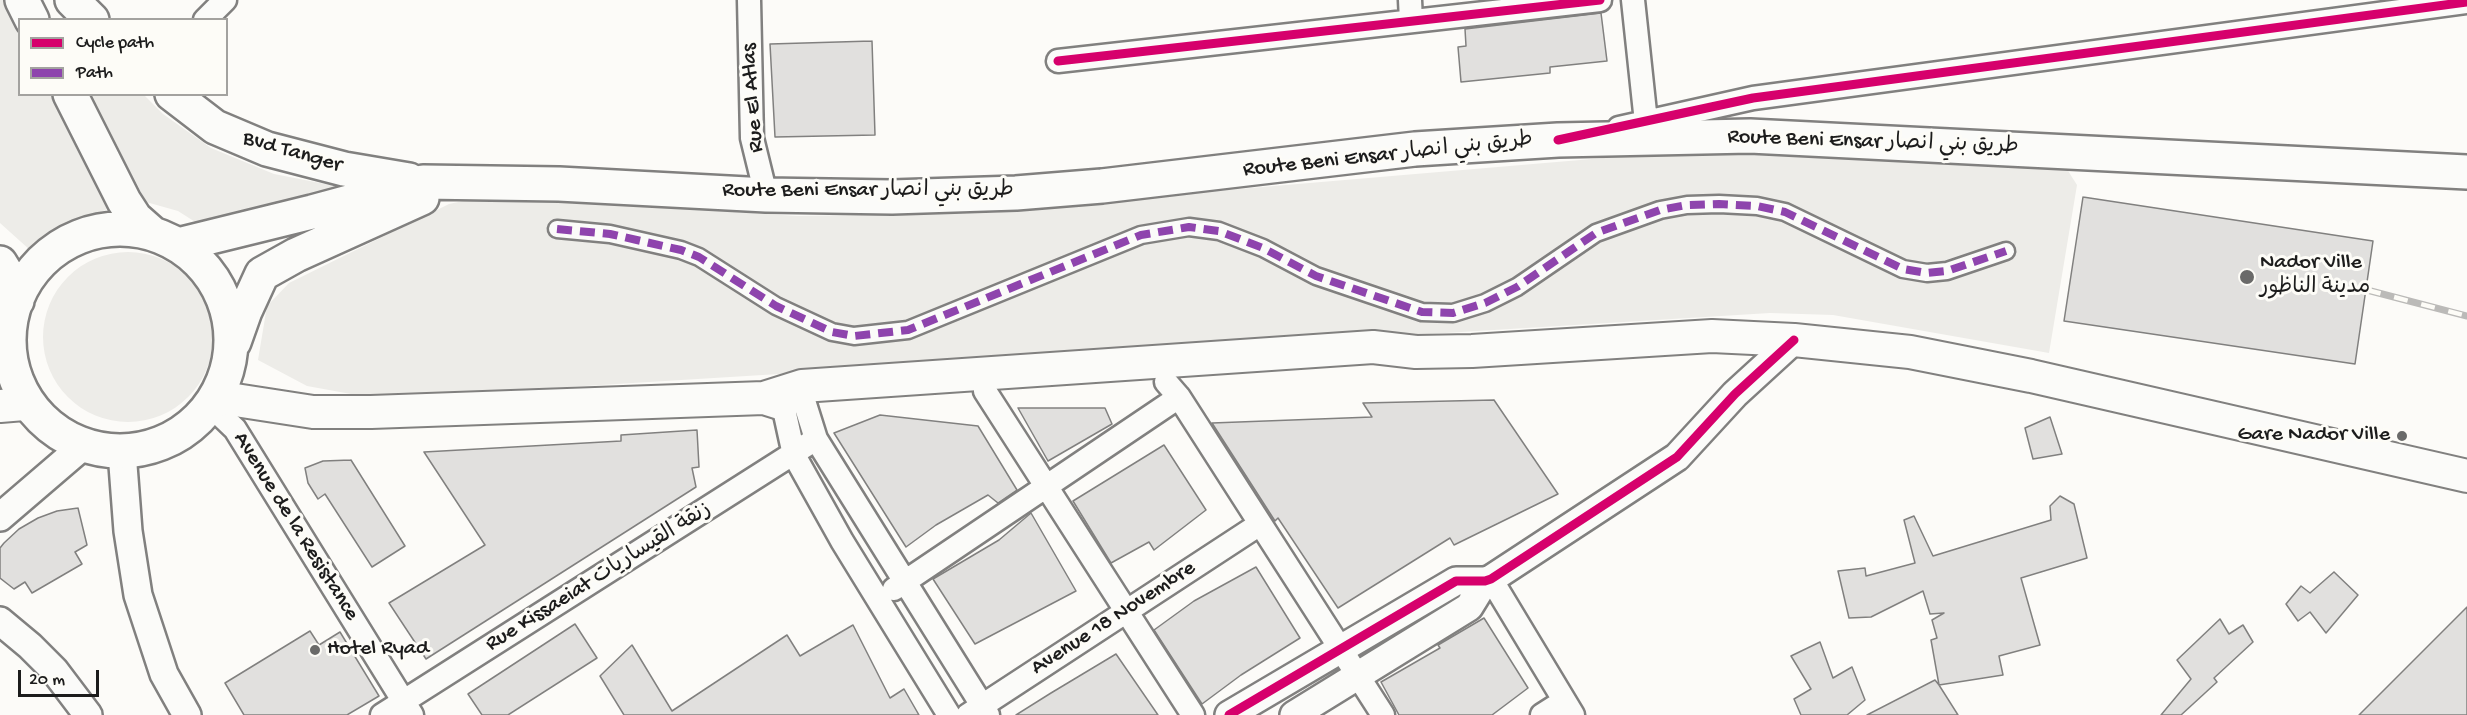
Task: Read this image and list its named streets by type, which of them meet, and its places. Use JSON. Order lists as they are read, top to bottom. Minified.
{"streets":{"main road":["Route Beni Ensar طريق بني انصار","Bvd Tanger"],"street":["Rue El Atlas","Avenue de la Resistance","Rue Kissaeiat زنقة القيساريات","Avenue 18 Novembre"]},"crossings":[["Rue El Atlas","Route Beni Ensar طريق بني انصار"],["Route Beni Ensar طريق بني انصار","Bvd Tanger"],["Route Beni Ensar طريق بني انصار","Avenue de la Resistance"],["Avenue de la Resistance","Rue Kissaeiat زنقة القيساريات"]],"places":["Nador Ville مدينة الناظور","Gare Nador Ville","Hotel Ryad"],"legend":["Cycle path","Path"],"scale_bar":"20 m"}
